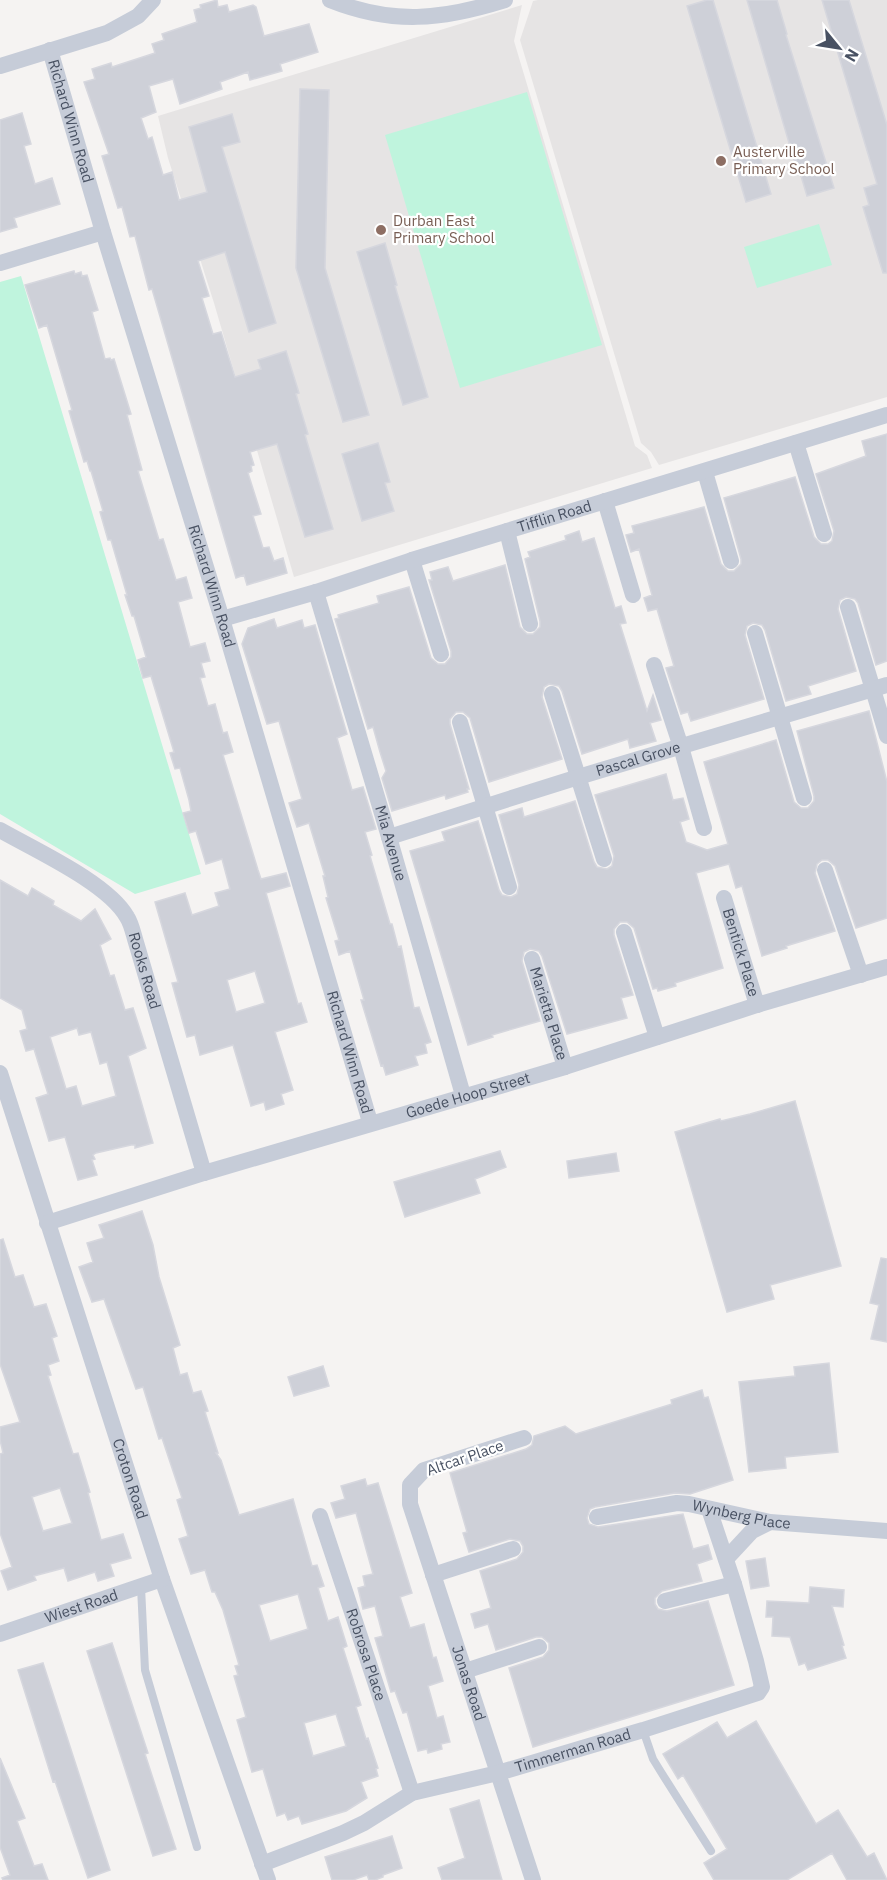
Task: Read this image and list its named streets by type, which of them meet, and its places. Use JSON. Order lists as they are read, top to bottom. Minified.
{"streets":{"street":["Richard Winn Road","Tifflin Road","Pascal Grove","Mia Avenue","Bentick Place","Rooks Road","Marietta Place","Goede Hoop Street","Altcar Place","Croton Road","Wynberg Place","Wiest Road","Robrosa Place","Jonas Road","Timmerman Road"]},"crossings":[["Richard Winn Road","Tifflin Road"],["Richard Winn Road","Goede Hoop Street"],["Tifflin Road","Mia Avenue"],["Pascal Grove","Mia Avenue"],["Mia Avenue","Goede Hoop Street"],["Bentick Place","Goede Hoop Street"],["Rooks Road","Goede Hoop Street"],["Marietta Place","Goede Hoop Street"],["Goede Hoop Street","Croton Road"],["Altcar Place","Jonas Road"],["Croton Road","Wiest Road"],["Croton Road","Timmerman Road"],["Wynberg Place","Timmerman Road"],["Robrosa Place","Timmerman Road"],["Jonas Road","Timmerman Road"]],"places":["Austerville Primary School","Durban East Primary School"],"north":"bottom right"}
